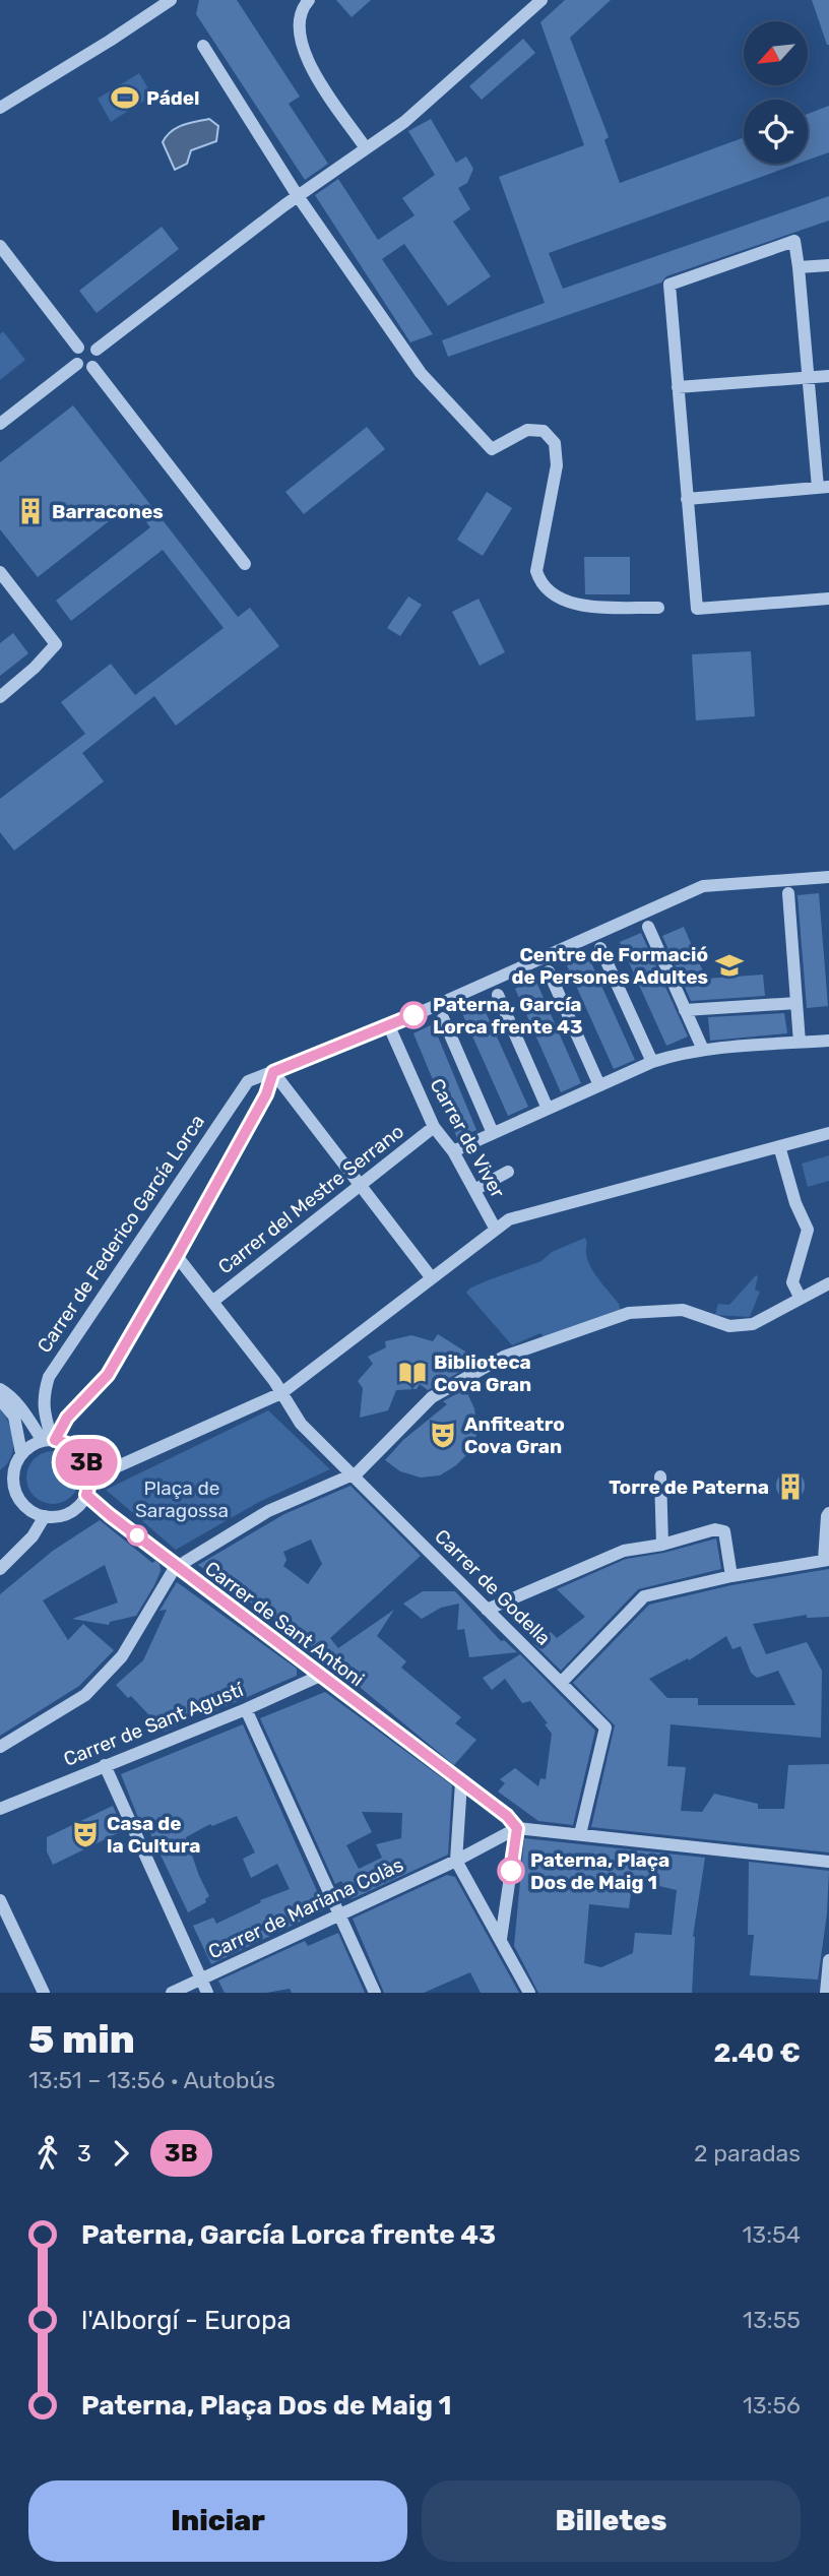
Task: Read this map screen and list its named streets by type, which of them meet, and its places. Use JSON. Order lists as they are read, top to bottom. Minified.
{"streets":{"street":["Carrer de Viver","Carrer del Mestre Serrano","Carrer de Federico García Lorca","Carrer de Godella","Carrer de Sant Antoni","Carrer de Sant Agustí","Carrer de Mariana Colàs"]},"crossings":[["Carrer de Viver","Carrer del Mestre Serrano"],["Carrer de Viver","Carrer de Federico García Lorca"],["Carrer del Mestre Serrano","Carrer de Godella"],["Carrer de Federico García Lorca","Carrer de Sant Antoni"],["Carrer de Sant Antoni","Carrer de Sant Agustí"],["Carrer de Sant Antoni","Carrer de Mariana Colàs"]],"parks":["Plaça de Saragossa"],"places":{"sports":["Pádel"],"building":["Barracones","Torre de Paterna"],"school or university":["Centre de Formació de Persones Adultes"],"other":["Paterna, García Lorca frente 43","Paterna, Plaça Dos de Maig 1"],"library":["Biblioteca Cova Gran"],"theatre":["Anfiteatro Cova Gran","Casa de la Cultura"]},"lines":["bus line 3B"],"north":"bottom left","page":{"on_map":"3B","heading":["5 min","13:51 – 13:56 · Autobús","2.40 €"],"legs":["3","3B","2 paradas"],"list":[{"name":"Paterna, García Lorca frente 43","value":"13:54"},{"name":"l'Alborgí - Europa","value":"13:55"},{"name":"Paterna, Plaça Dos de Maig 1","value":"13:56"}],"buttons":["Iniciar","Billetes"]}}
